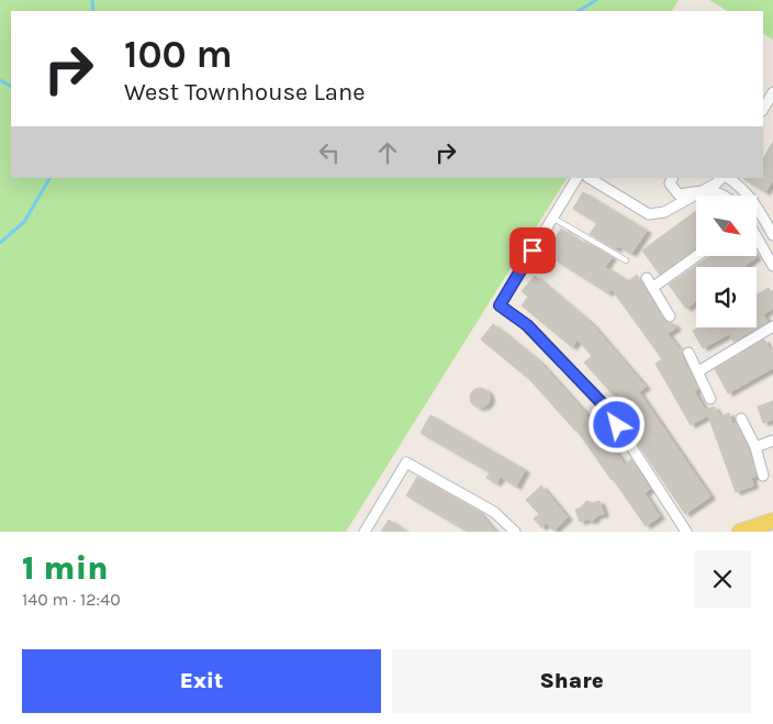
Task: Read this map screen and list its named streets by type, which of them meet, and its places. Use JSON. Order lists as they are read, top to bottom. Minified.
{"north":"bottom right","page":{"turn":["100 m","West Townhouse Lane"],"heading":["1 min","140 m · 12:40"],"buttons":["Exit","Share"]}}
